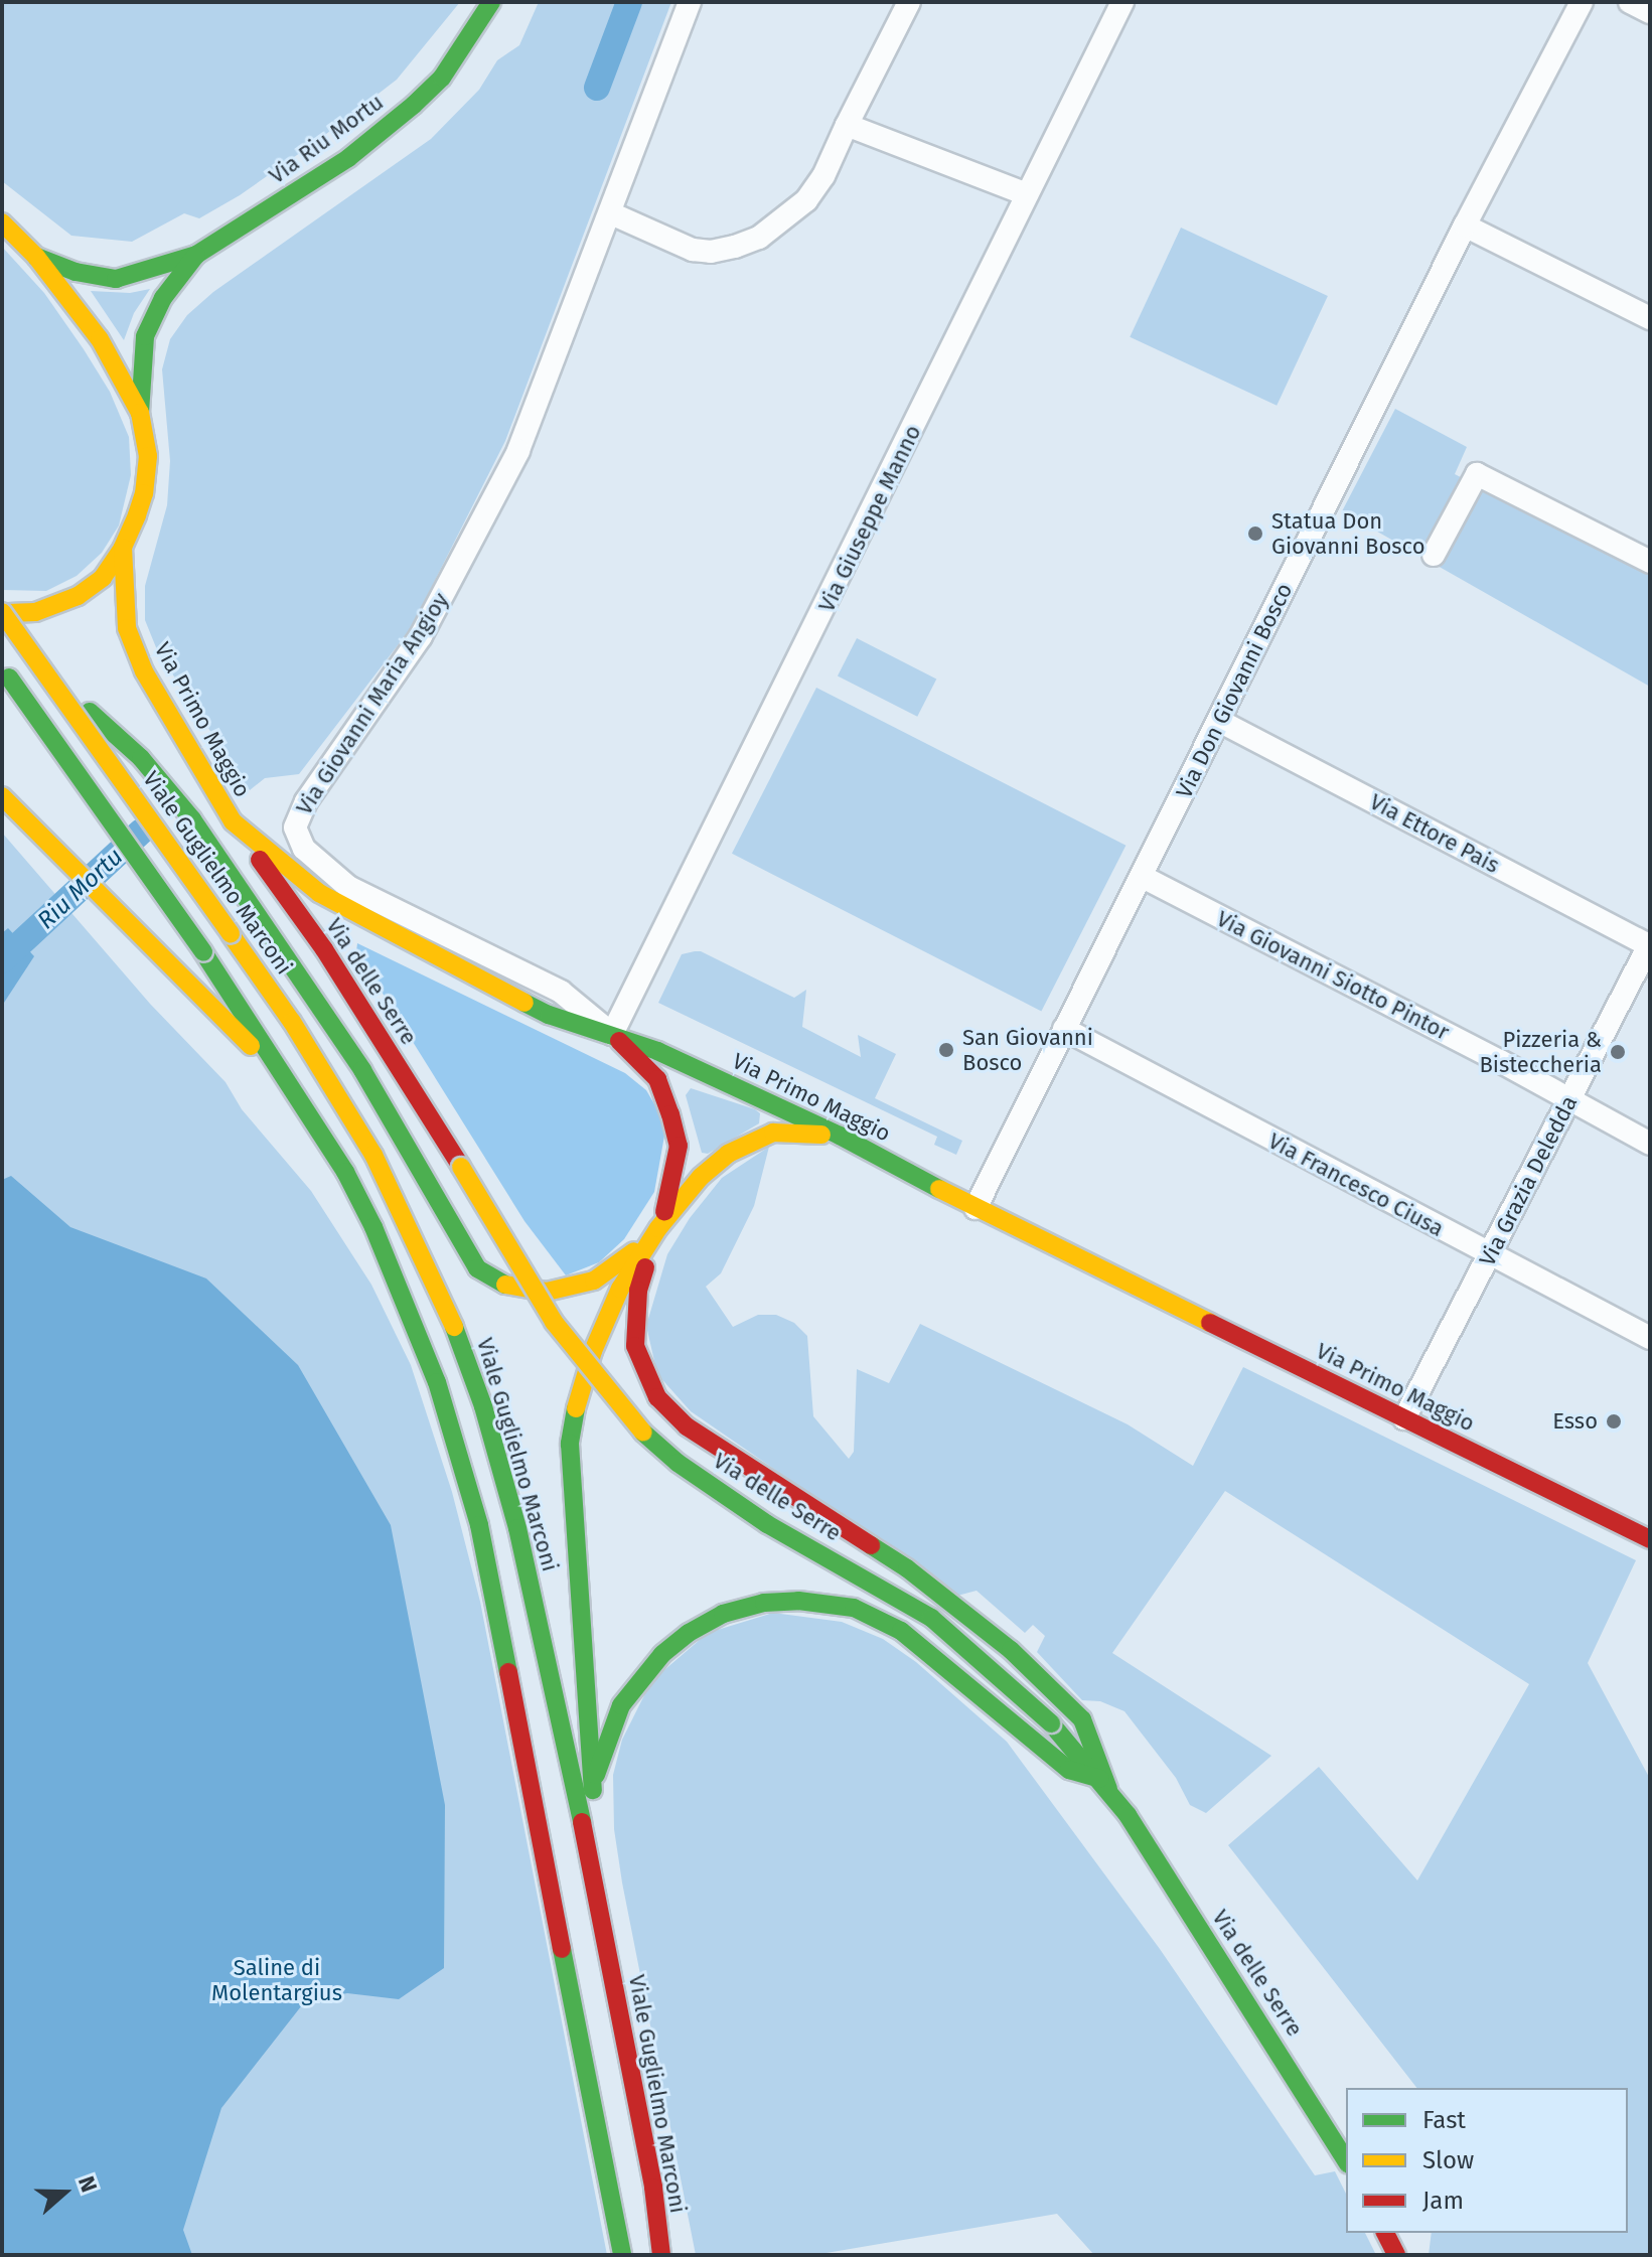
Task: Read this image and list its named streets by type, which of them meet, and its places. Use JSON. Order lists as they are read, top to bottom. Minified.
{"streets":{"main road":["Via Riu Mortu","Via Primo Maggio","Viale Guglielmo Marconi","Via delle Serre"],"street":["Via Giuseppe Manno","Via Don Giovanni Bosco","Via Giovanni Maria Angioy","Via Ettore Pais","Via Giovanni Siotto Pintor","Via Grazia Deledda","Via Francesco Ciusa"]},"crossings":[["Via Giuseppe Manno","Via Giovanni Maria Angioy"],["Via Giuseppe Manno","Via Primo Maggio"],["Via Don Giovanni Bosco","Via Primo Maggio"],["Via Don Giovanni Bosco","Via Ettore Pais"],["Via Don Giovanni Bosco","Via Giovanni Siotto Pintor"],["Via Don Giovanni Bosco","Via Francesco Ciusa"],["Via Giovanni Maria Angioy","Via Primo Maggio"],["Via Primo Maggio","Via delle Serre"],["Via Primo Maggio","Via Grazia Deledda"],["Via Ettore Pais","Via Grazia Deledda"],["Via Giovanni Siotto Pintor","Via Grazia Deledda"],["Via Grazia Deledda","Via Francesco Ciusa"]],"water":["Riu Mortu"],"parks":["Saline di Molentargius"],"places":["Statua Don Giovanni Bosco","San Giovanni Bosco","Pizzeria & Bisteccheria","Esso"],"legend":["Fast","Slow","Jam"],"north":"right"}
